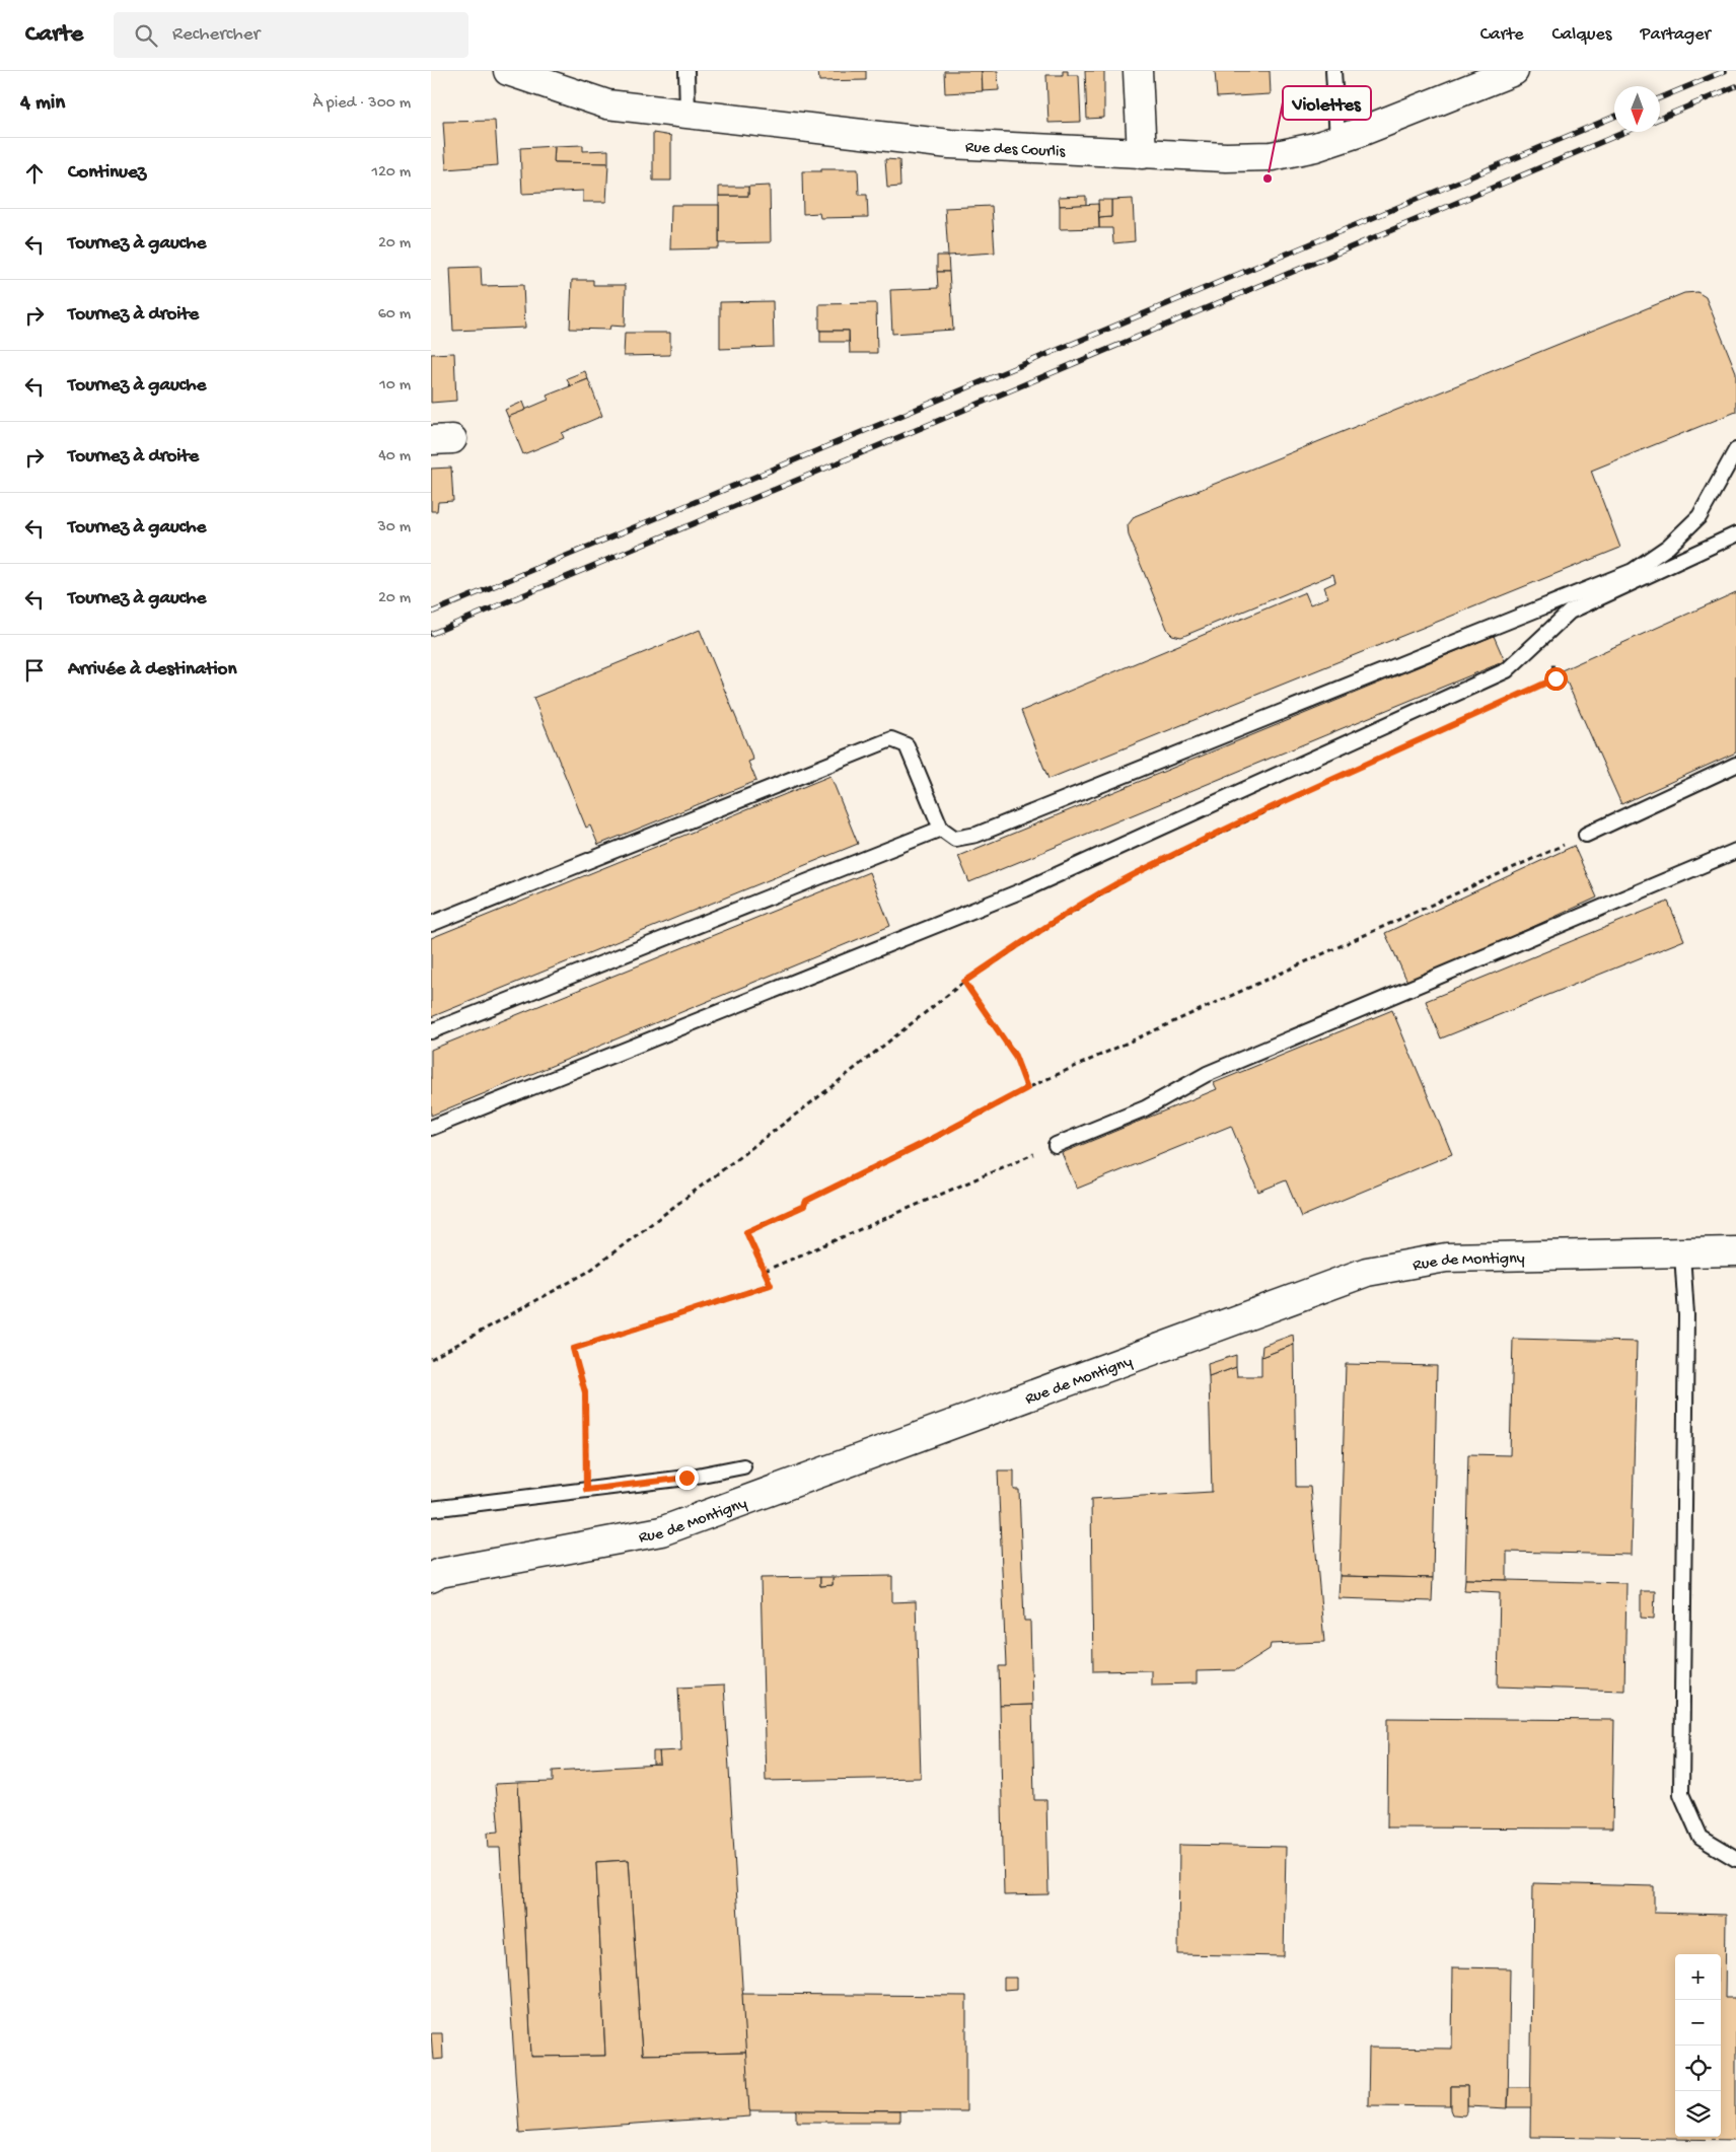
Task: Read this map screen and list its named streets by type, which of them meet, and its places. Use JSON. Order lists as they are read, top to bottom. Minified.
{"streets":{"street":["Rue des Courlis","Rue de Montigny"]},"places":["Violettes"],"north":"bottom","page":{"header":"Carte","search":"Rechercher","nav":["Carte","Calques","Partager"],"heading":["4 min","À pied · 300 m"],"list":[["Continuez","120 m"],["Tournez à gauche","20 m"],["Tournez à droite","60 m"],["Tournez à gauche","10 m"],["Tournez à droite","40 m"],["Tournez à gauche","30 m"],["Tournez à gauche","20 m"],"Arrivée à destination"],"map_buttons":["+","−"]}}
